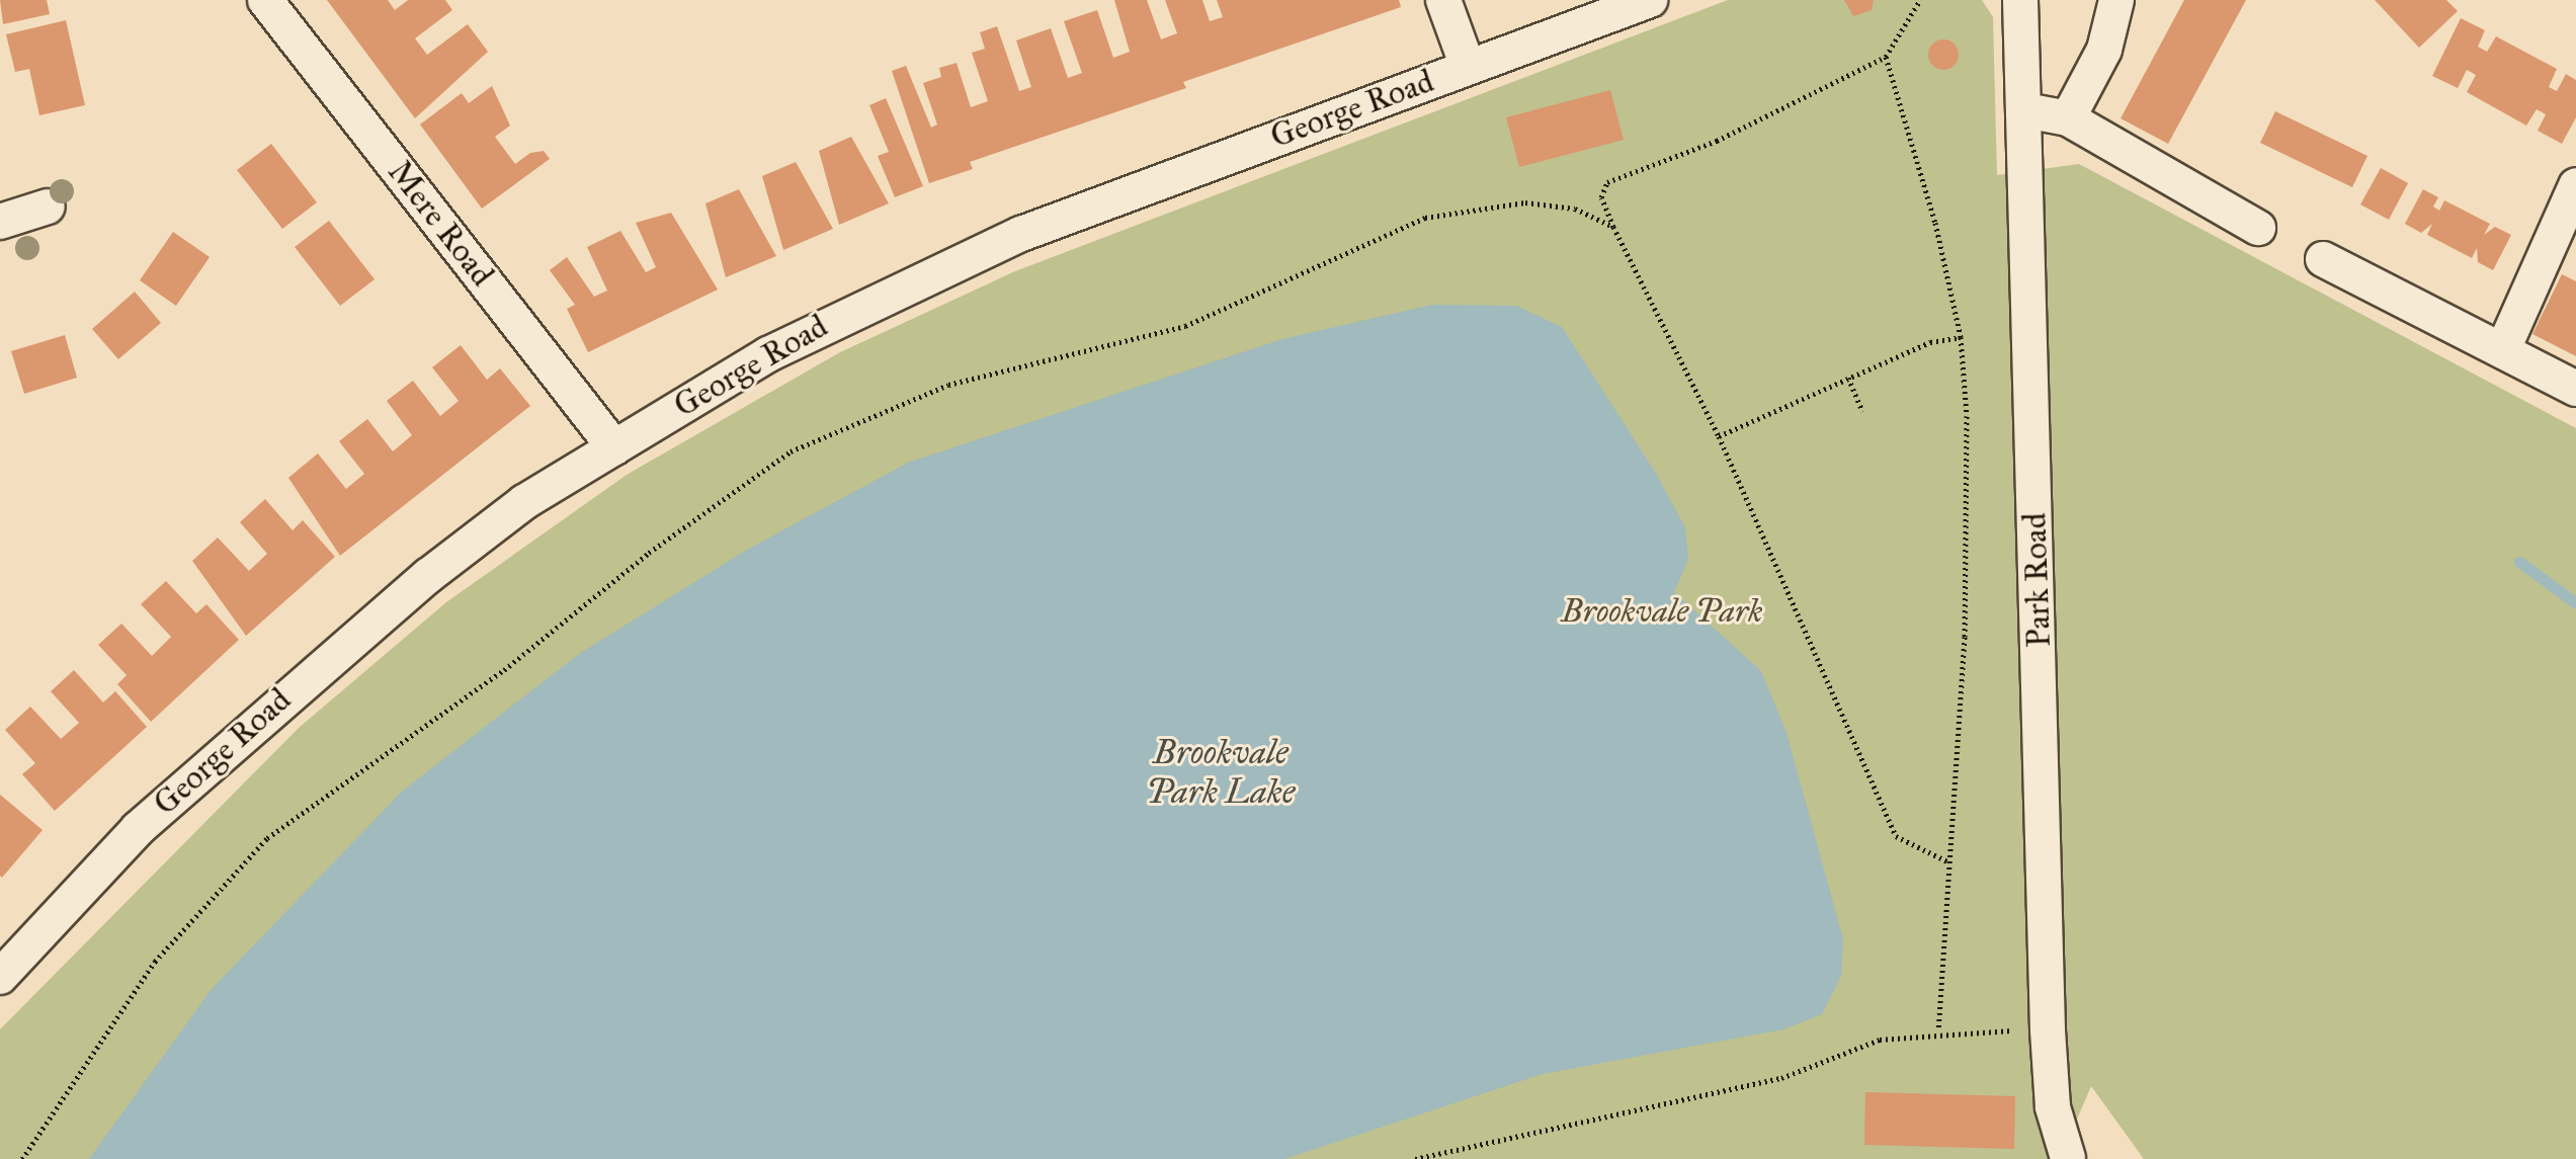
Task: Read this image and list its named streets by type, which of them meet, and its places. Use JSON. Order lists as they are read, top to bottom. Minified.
{"streets":{"street":["George Road","Mere Road","Park Road"]},"crossings":[["George Road","Mere Road"]],"water":["Brookvale Park Lake"],"parks":["Brookvale Park"]}
